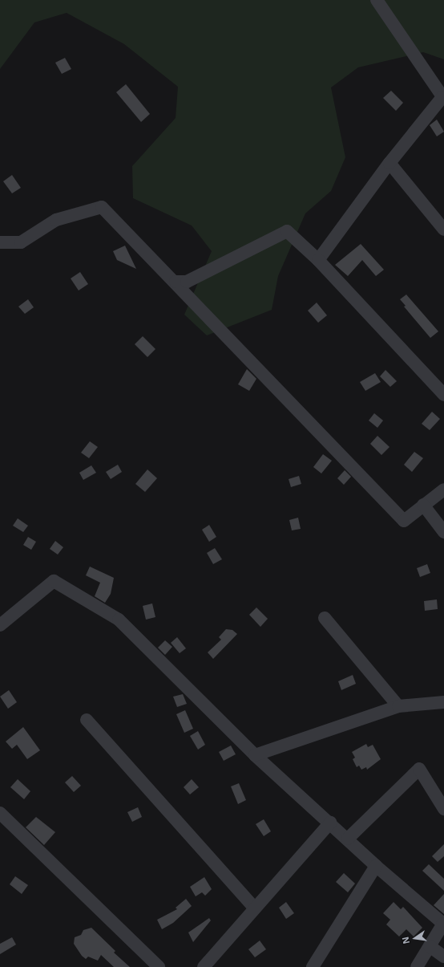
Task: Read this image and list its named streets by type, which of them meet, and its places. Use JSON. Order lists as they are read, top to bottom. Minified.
{"north":"left"}
